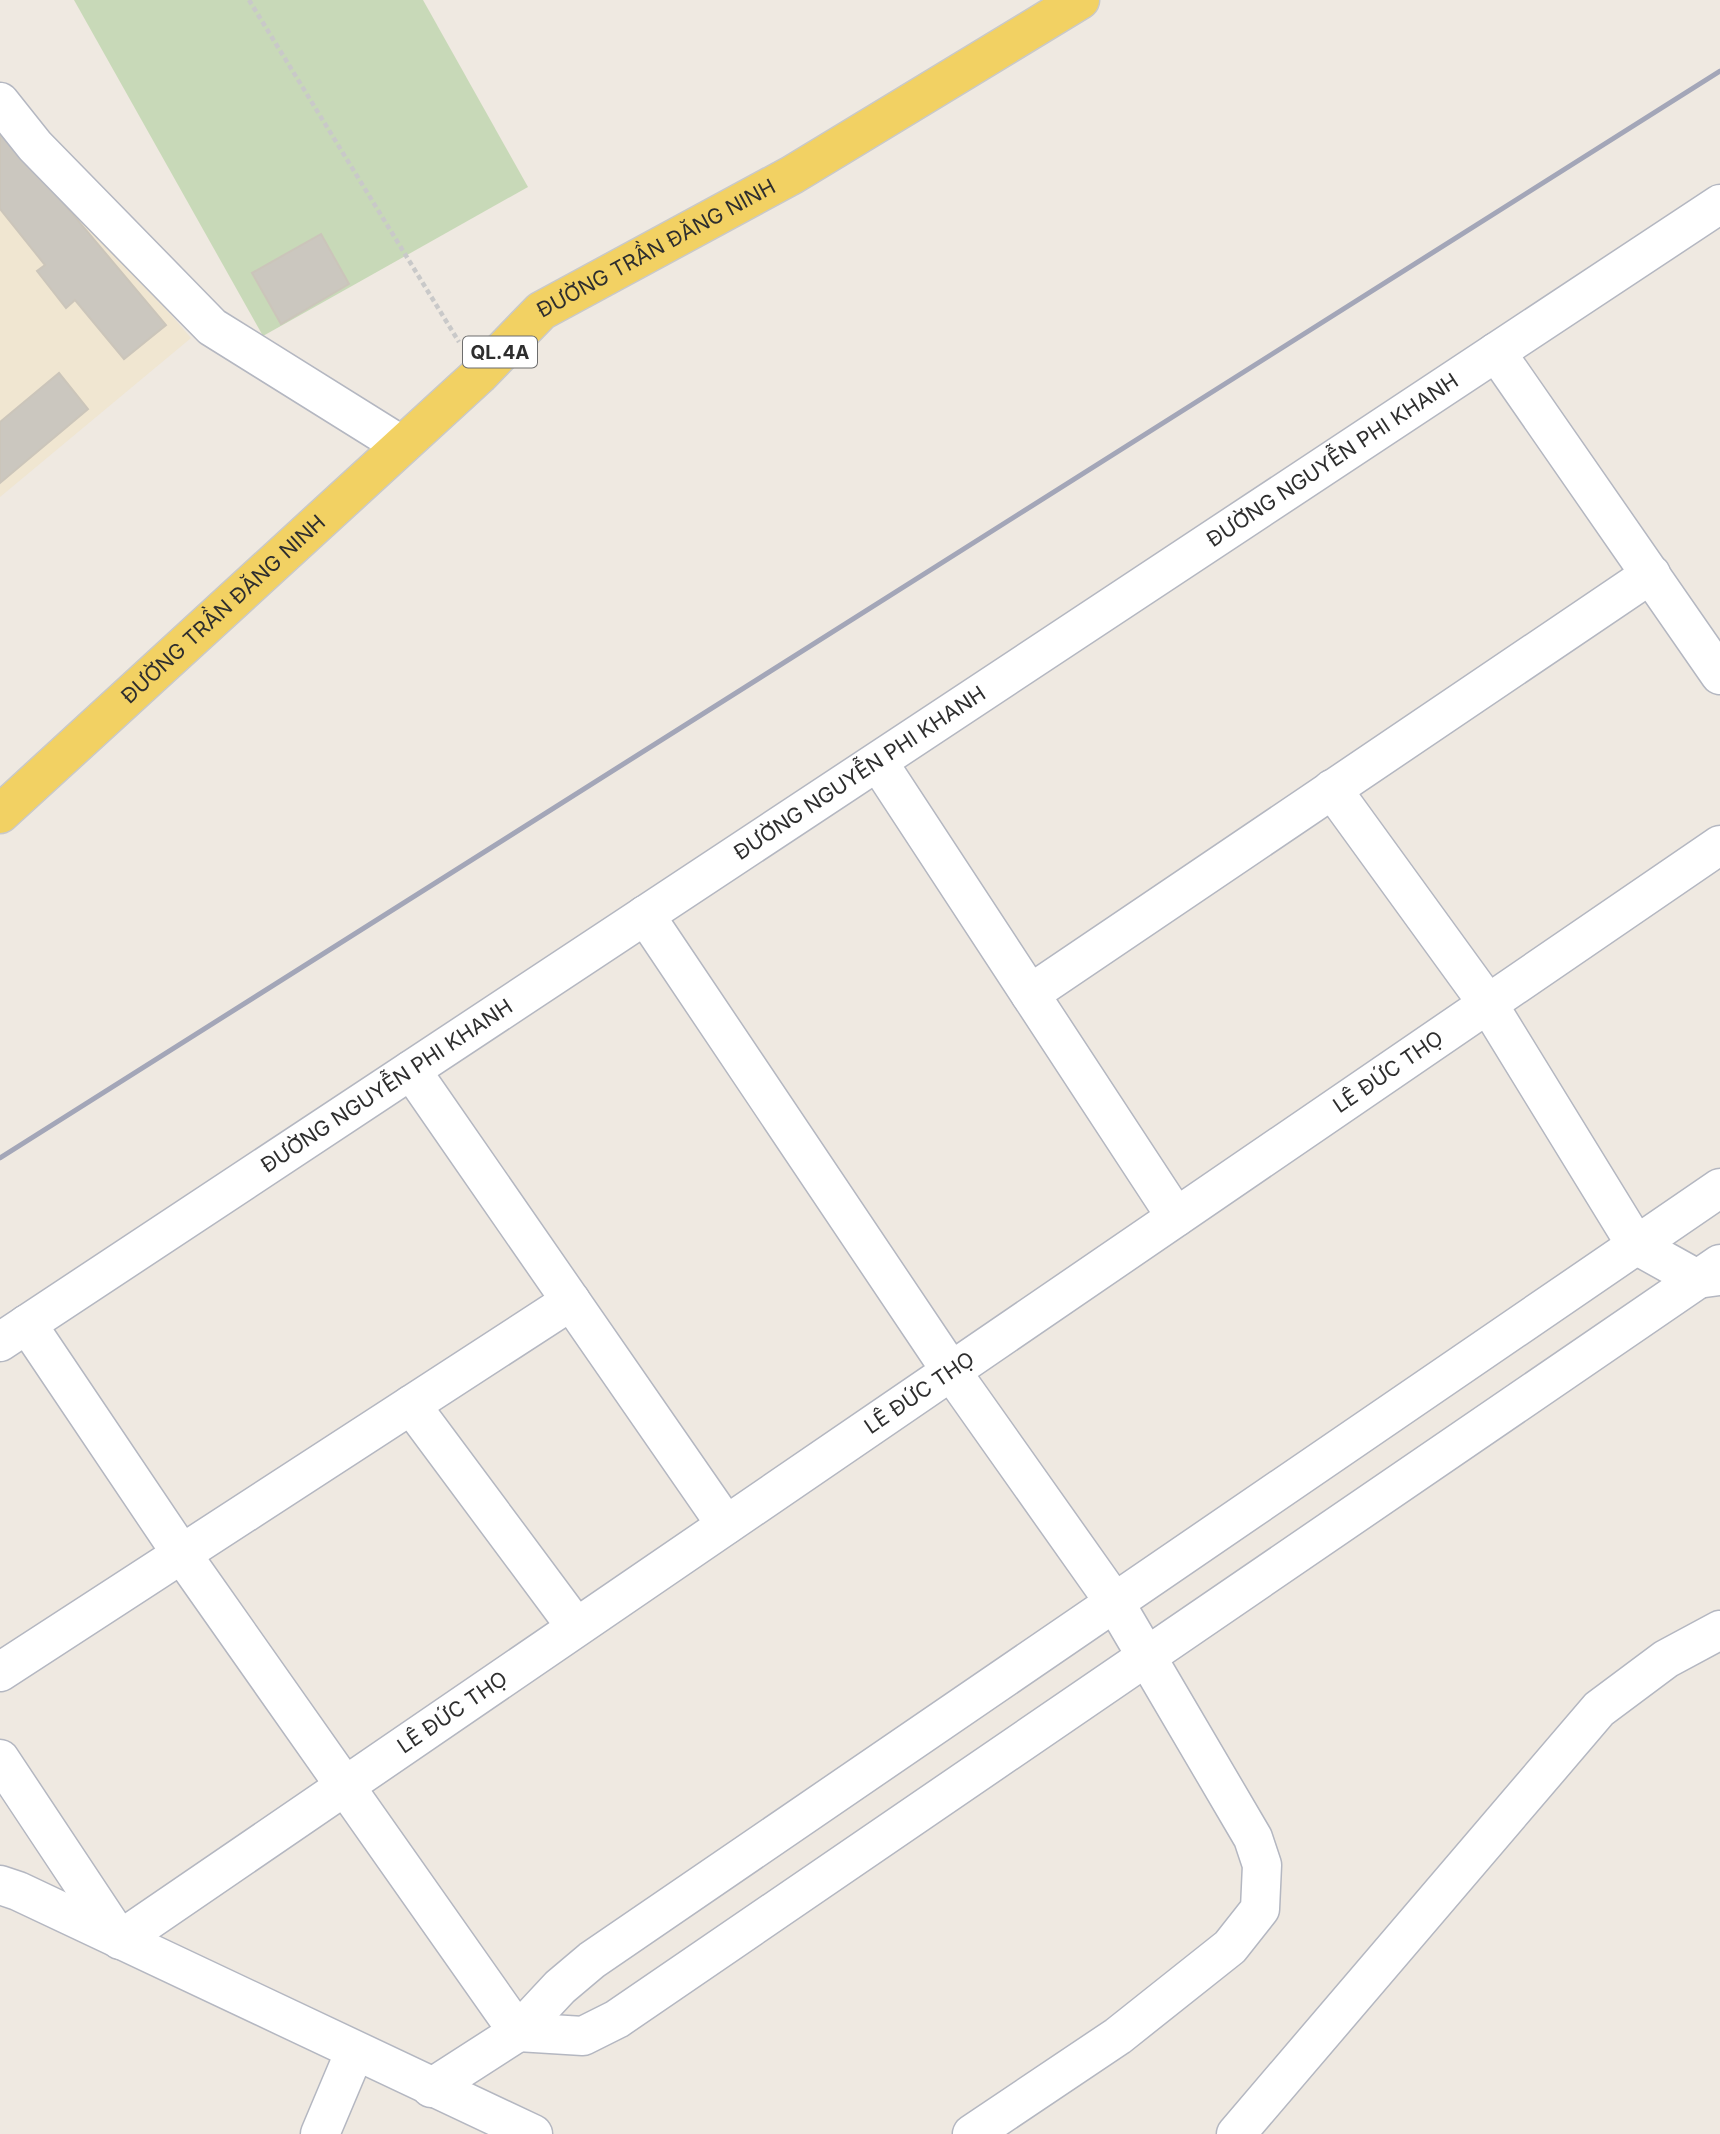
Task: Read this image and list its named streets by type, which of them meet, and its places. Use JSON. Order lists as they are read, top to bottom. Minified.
{"streets":{"main road":["ĐƯỜNG TRẦN ĐĂNG NINH","QL.4A"],"street":["ĐƯỜNG NGUYỄN PHI KHANH","LÊ ĐỨC THỌ"]}}
